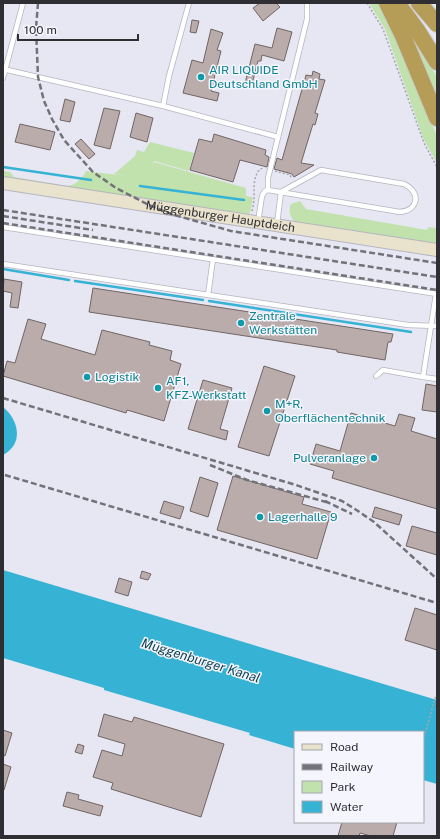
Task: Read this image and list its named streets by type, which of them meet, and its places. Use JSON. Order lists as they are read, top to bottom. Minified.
{"streets":{"street":["Müggenburger Hauptdeich"]},"water":["Müggenburger Kanal"],"places":["AIR LIQUIDE Deutschland GmbH","Zentrale Werkstätten","Logistik","AF1, KFZ-Werkstatt","M+R, Oberflächentechnik","Pulveranlage","Lagerhalle 9"],"legend":["Road","Railway","Park","Water"],"scale_bar":"100 m"}
